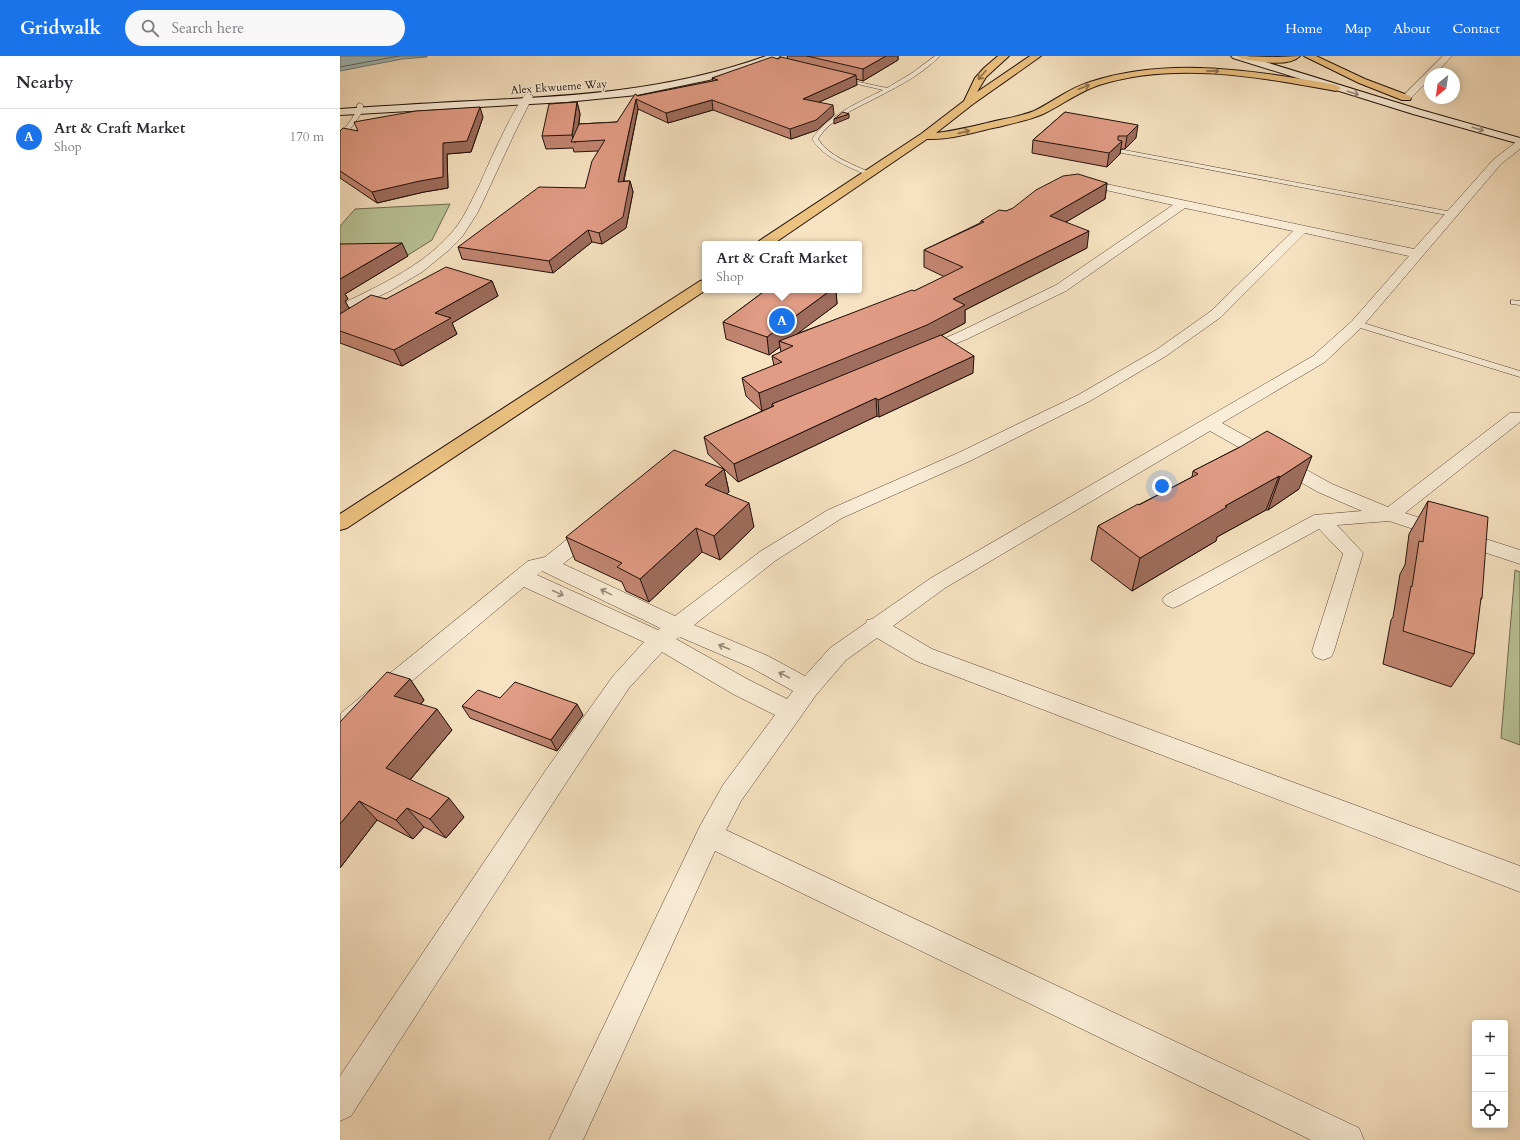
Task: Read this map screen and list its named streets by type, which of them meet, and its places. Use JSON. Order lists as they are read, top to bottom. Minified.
{"streets":{"main road":["Alex Ekwueme Way"]},"north":"bottom left","page":{"header":"Gridwalk","search":"Search here","nav":["Home","Map","About","Contact"],"heading":"Nearby","list":[{"mark":"A","name":"Art & Craft Market","note":"Shop","value":"170 m"}],"popup":["Art & Craft Market","Shop"],"pins":"A","map_buttons":["+","−"]}}
